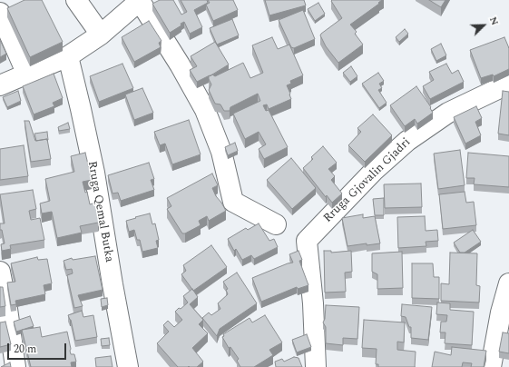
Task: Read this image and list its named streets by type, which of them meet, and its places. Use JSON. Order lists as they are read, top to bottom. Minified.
{"streets":{"street":["Rruga Gjovalin Gjadri","Rruga Qemal Butka"]},"scale_bar":"20 m","north":"top right"}
